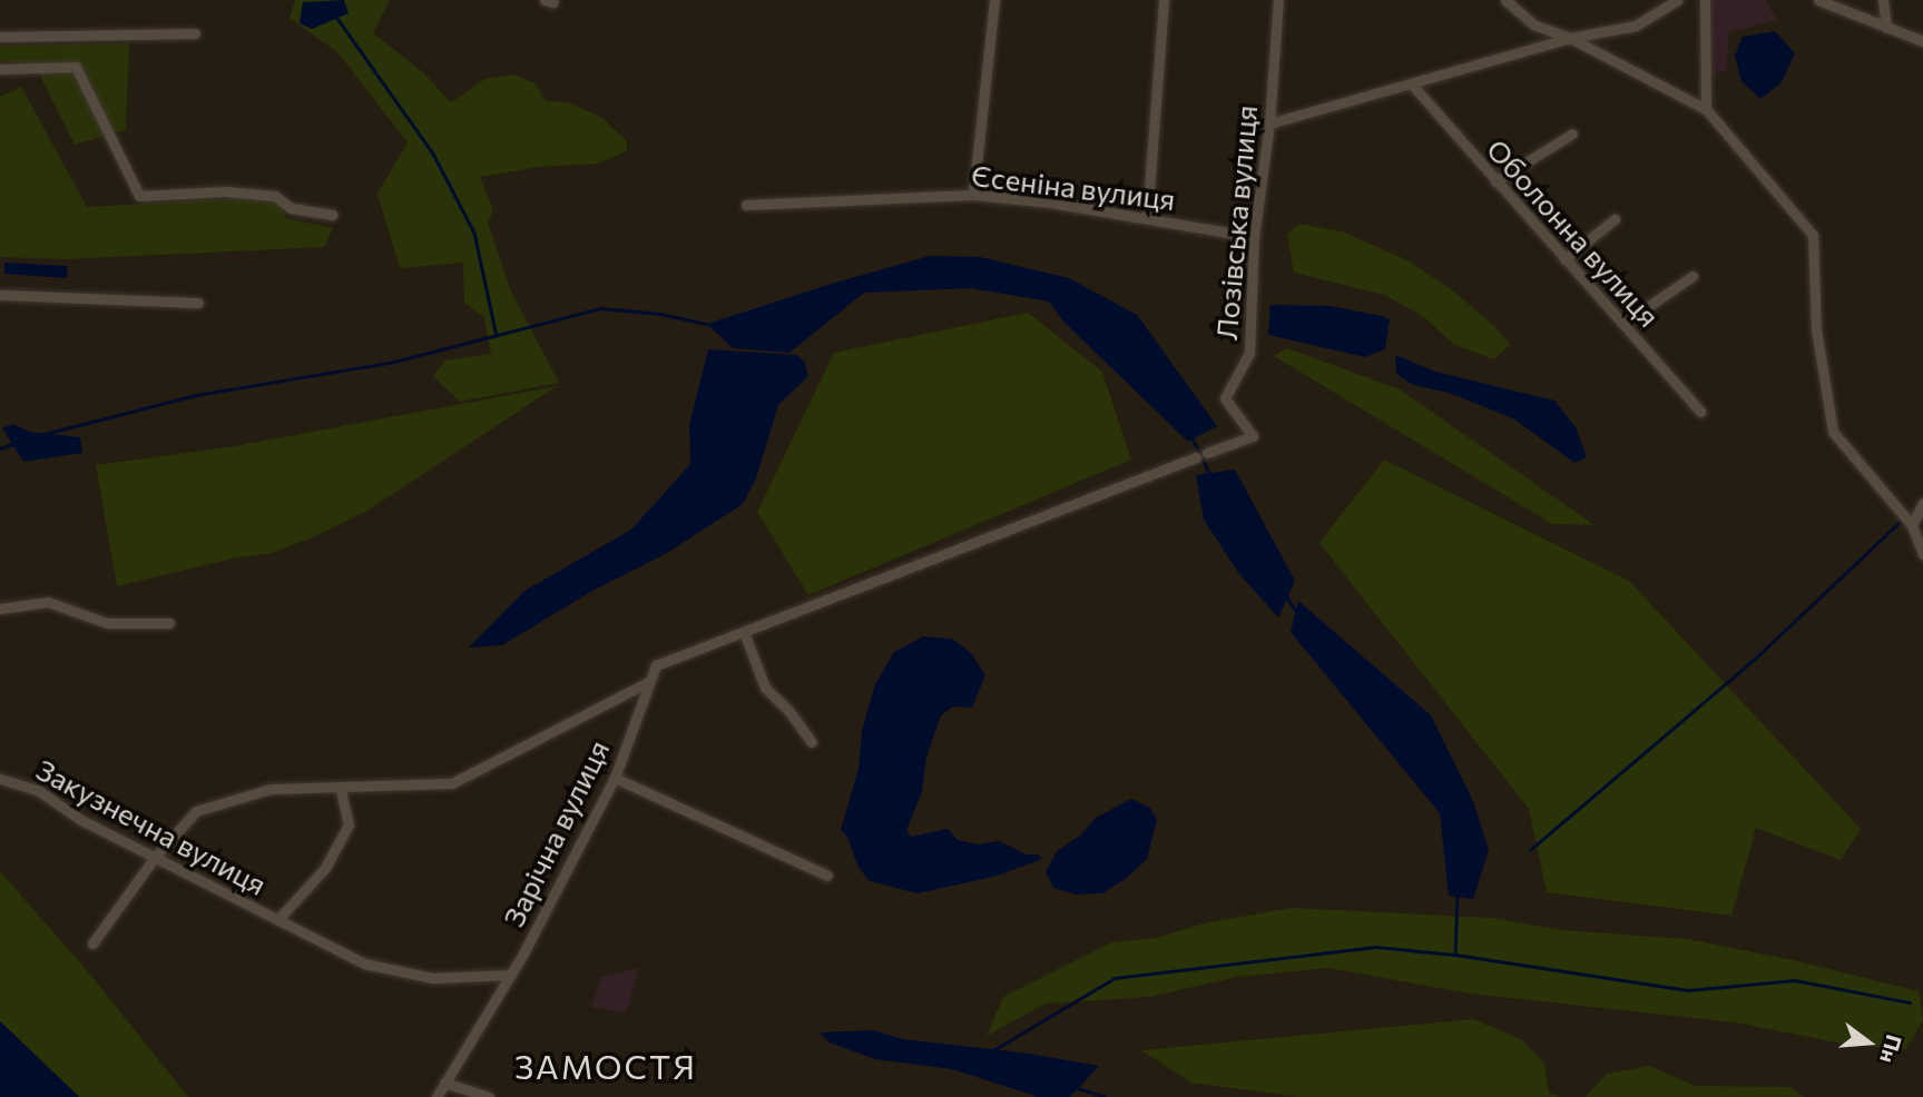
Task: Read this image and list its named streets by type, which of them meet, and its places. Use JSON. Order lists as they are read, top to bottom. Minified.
{"streets":{"street":["Єсеніна вулиця","Лозівська вулиця","Оболонна вулиця","Закузнечна вулиця","Зарічна вулиця"]},"crossings":[["Єсеніна вулиця","Лозівська вулиця"],["Закузнечна вулиця","Зарічна вулиця"]],"districts":["ЗАМОСТЯ"],"north":"right"}
